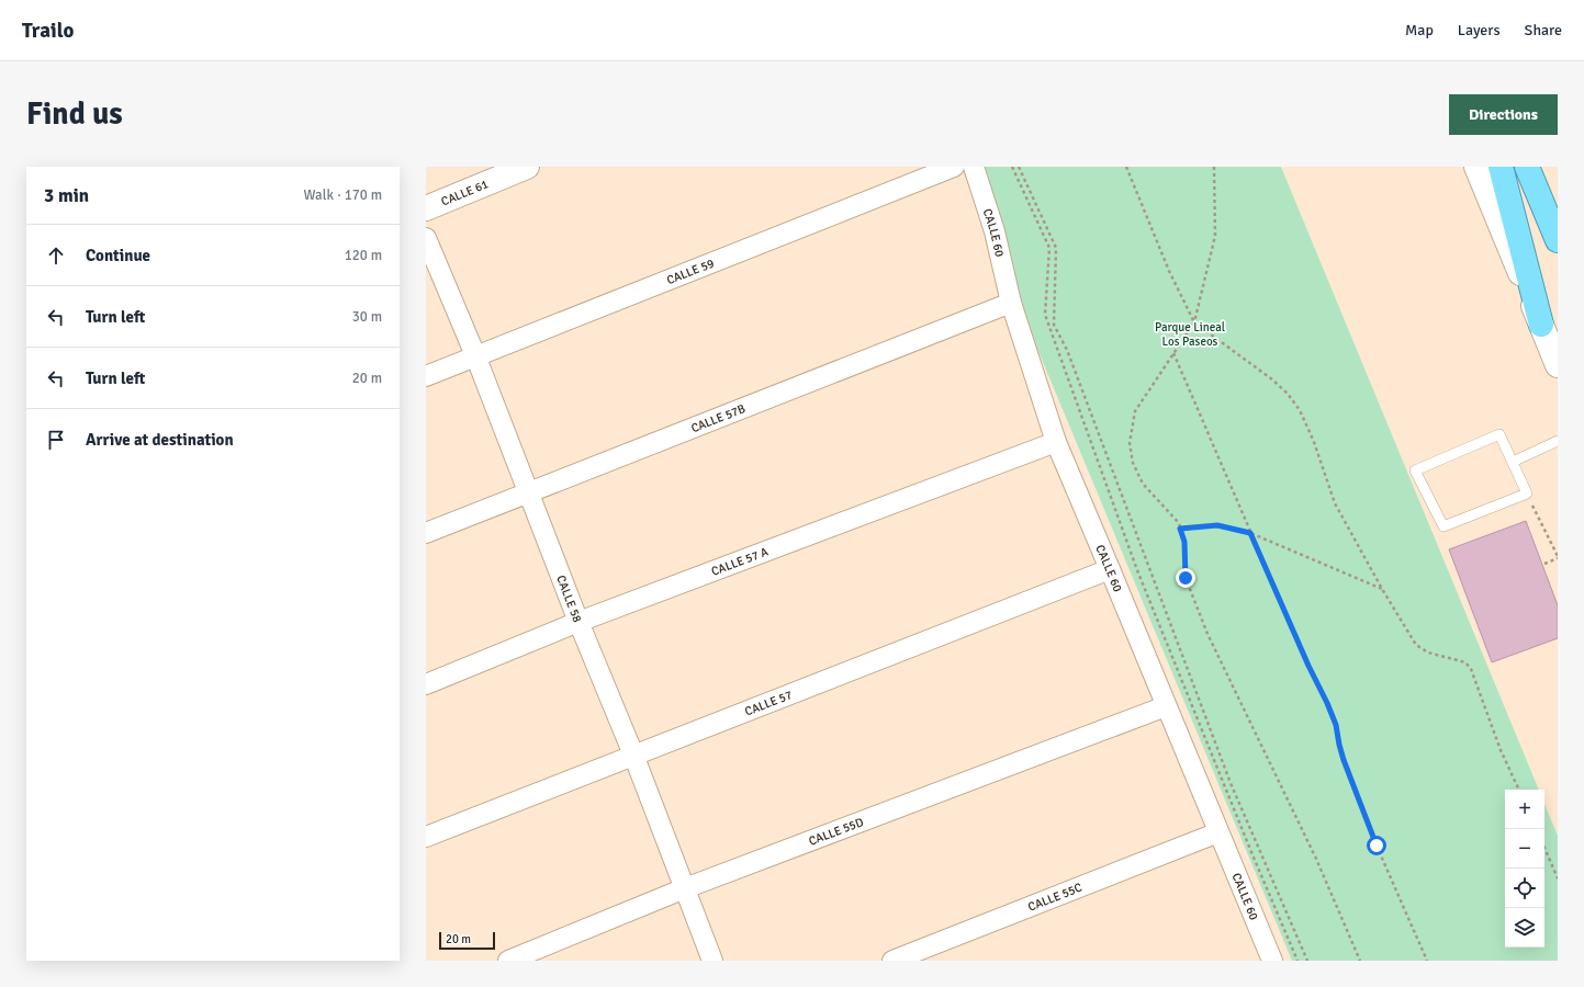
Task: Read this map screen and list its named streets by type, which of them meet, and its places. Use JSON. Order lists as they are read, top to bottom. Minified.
{"streets":{"main road":["CALLE 61"],"street":["CALLE 60","CALLE 59","CALLE 57B","CALLE 57 A","CALLE 58","CALLE 57","CALLE 55D","CALLE 55C"]},"crossings":[["CALLE 60","CALLE 57B"],["CALLE 60","CALLE 57 A"],["CALLE 60","CALLE 57"],["CALLE 60","CALLE 55D"],["CALLE 60","CALLE 55C"],["CALLE 59","CALLE 58"],["CALLE 57B","CALLE 58"],["CALLE 57 A","CALLE 58"],["CALLE 58","CALLE 57"],["CALLE 58","CALLE 55D"]],"parks":["Parque Lineal Los Paseos"],"scale_bar":"20 m","page":{"header":"Trailo","nav":["Map","Layers","Share"],"buttons":"Directions","title":"Find us","heading":["3 min","Walk · 170 m"],"list":[["Continue","120 m"],["Turn left","30 m"],["Turn left","20 m"],"Arrive at destination"],"map_buttons":["+","−"],"scale":"20 m"}}
